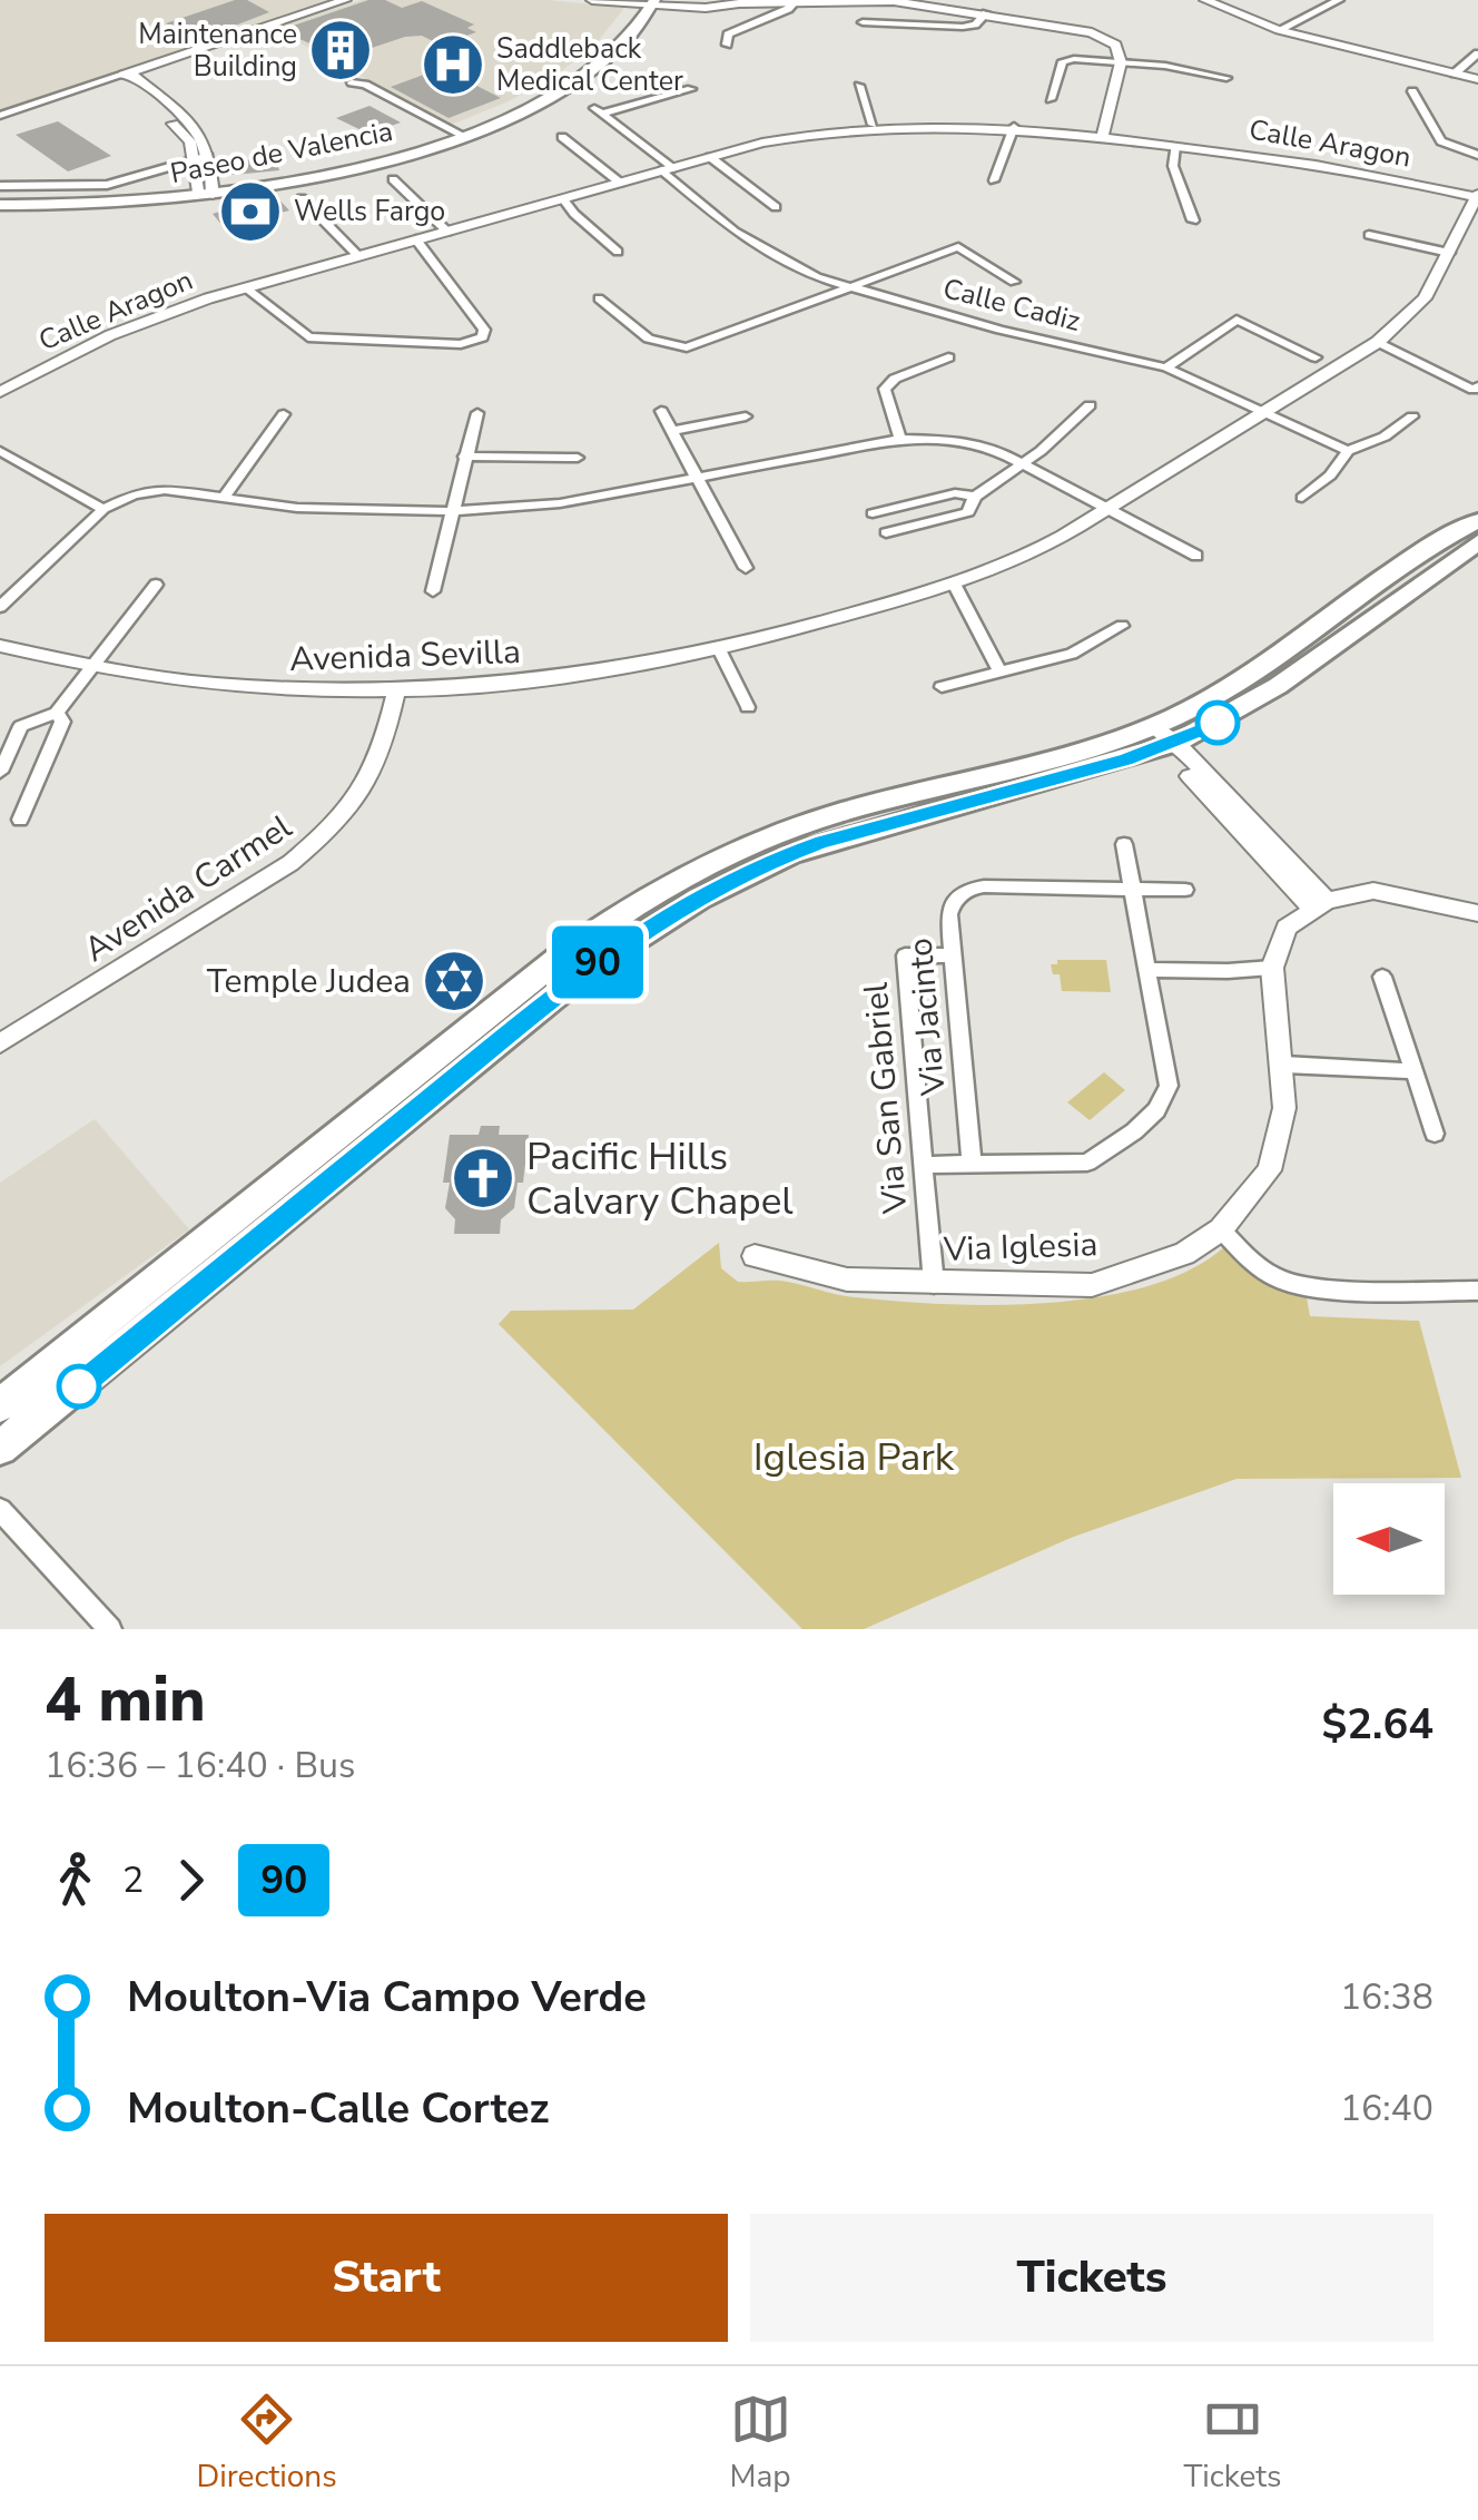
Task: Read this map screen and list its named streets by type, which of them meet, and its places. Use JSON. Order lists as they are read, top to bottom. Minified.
{"streets":{"main road":["Paseo de Valencia"],"street":["Calle Aragon","Calle Cadiz","Avenida Sevilla","Avenida Carmel","Via Jacinto","Via San Gabriel","Via Iglesia"]},"crossings":[["Calle Aragon","Calle Cadiz"],["Calle Aragon","Avenida Sevilla"],["Calle Cadiz","Avenida Sevilla"],["Avenida Sevilla","Avenida Carmel"],["Via Jacinto","Via San Gabriel"],["Via San Gabriel","Via Iglesia"]],"parks":["Iglesia Park"],"places":{"building":["Maintenance Building"],"hospital":["Saddleback Medical Center"],"bank":["Wells Fargo"],"synagogue":["Temple Judea"],"church":["Pacific Hills Calvary Chapel"]},"lines":["bus line 90"],"north":"left","page":{"on_map":"90","heading":["4 min","16:36 – 16:40 · Bus","$2.64"],"legs":["2","90"],"list":[{"name":"Moulton-Via Campo Verde","value":"16:38"},{"name":"Moulton-Calle Cortez","value":"16:40"}],"buttons":["Start","Tickets"],"tabs":["Directions","Map","Tickets"]}}
